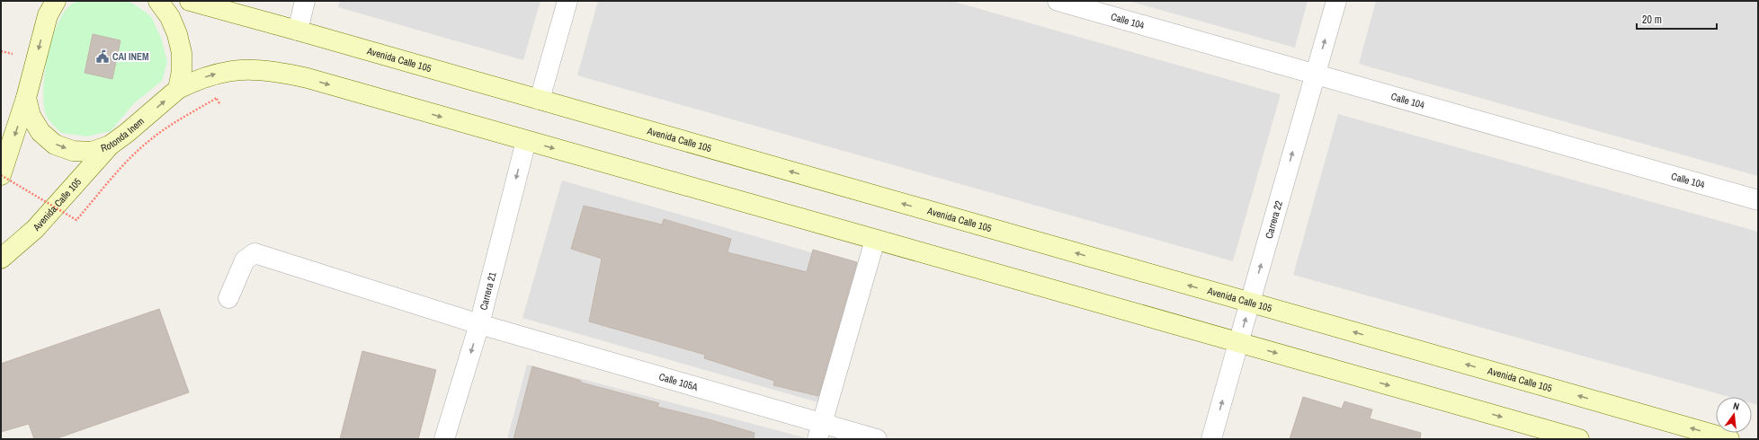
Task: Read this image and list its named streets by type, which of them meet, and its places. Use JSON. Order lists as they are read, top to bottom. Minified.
{"streets":{"main road":["Avenida Calle 105","Rotonda Inem"],"street":["Calle 104","Carrera 22","Carrera 21","Calle 105A"]},"crossings":[["Calle 104","Carrera 22"],["Avenida Calle 105","Rotonda Inem"],["Avenida Calle 105","Carrera 22"],["Carrera 21","Calle 105A"]],"one_way":["Carrera 22","Carrera 21"],"places":{"public building":["CAI INEM"]},"scale_bar":"20 m","north":"top"}
